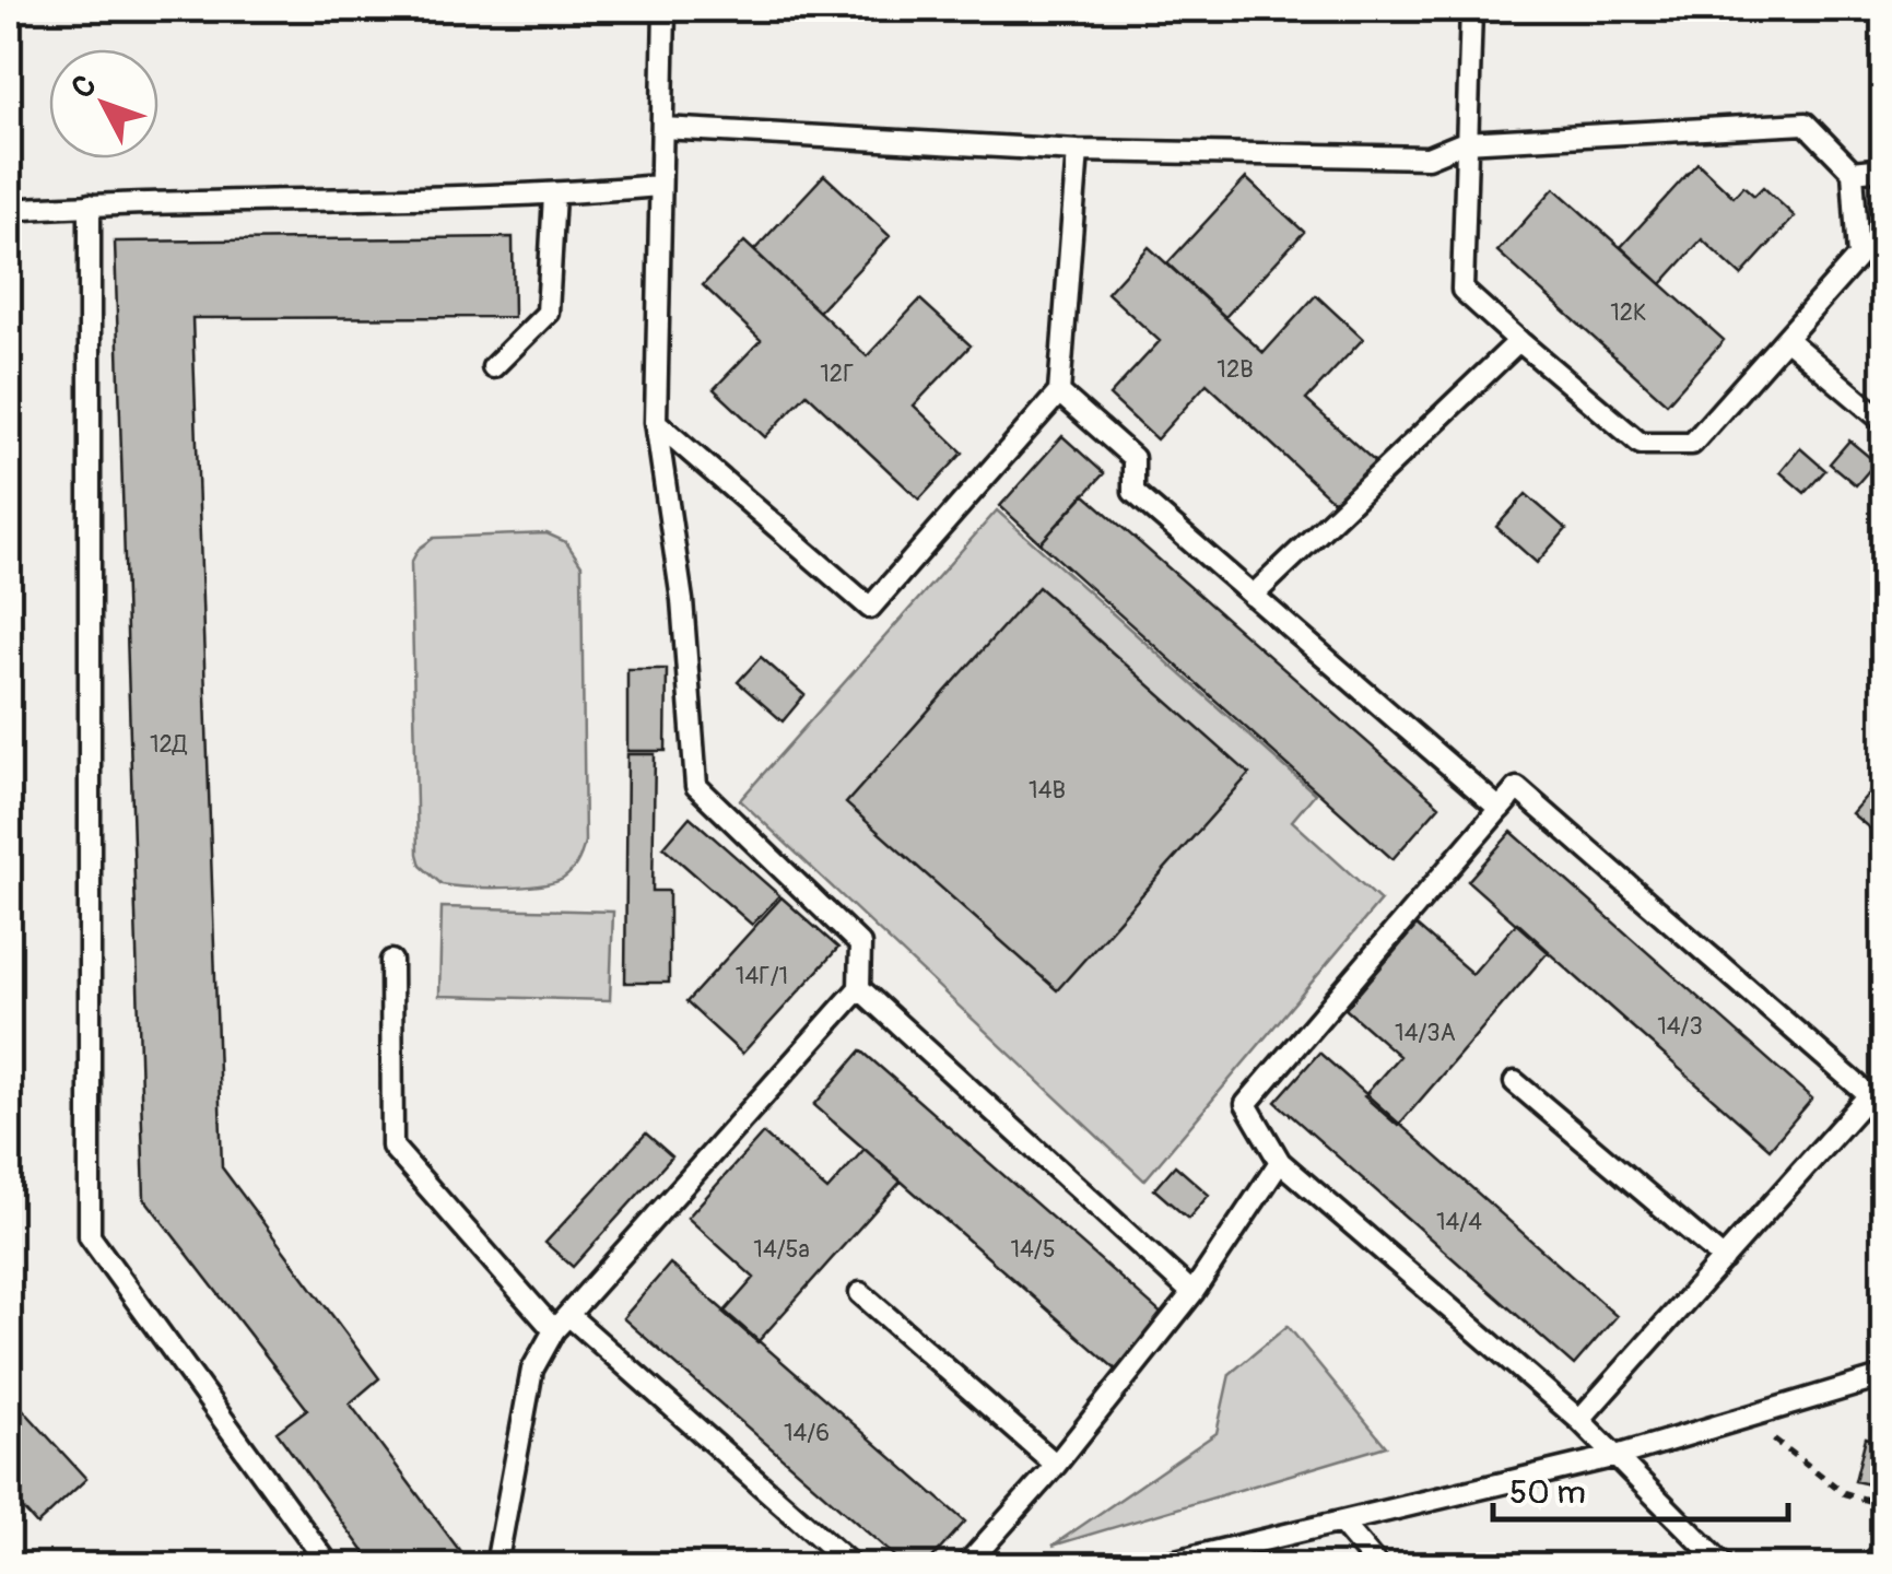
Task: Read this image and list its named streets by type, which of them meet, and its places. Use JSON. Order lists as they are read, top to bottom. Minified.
{"house_numbers":["12К","12В","12Г","12Д","14В","14Г/1","14/3","14/3А","14/4","14/5а","14/5","14/6"],"scale_bar":"50 m","north":"top left"}
